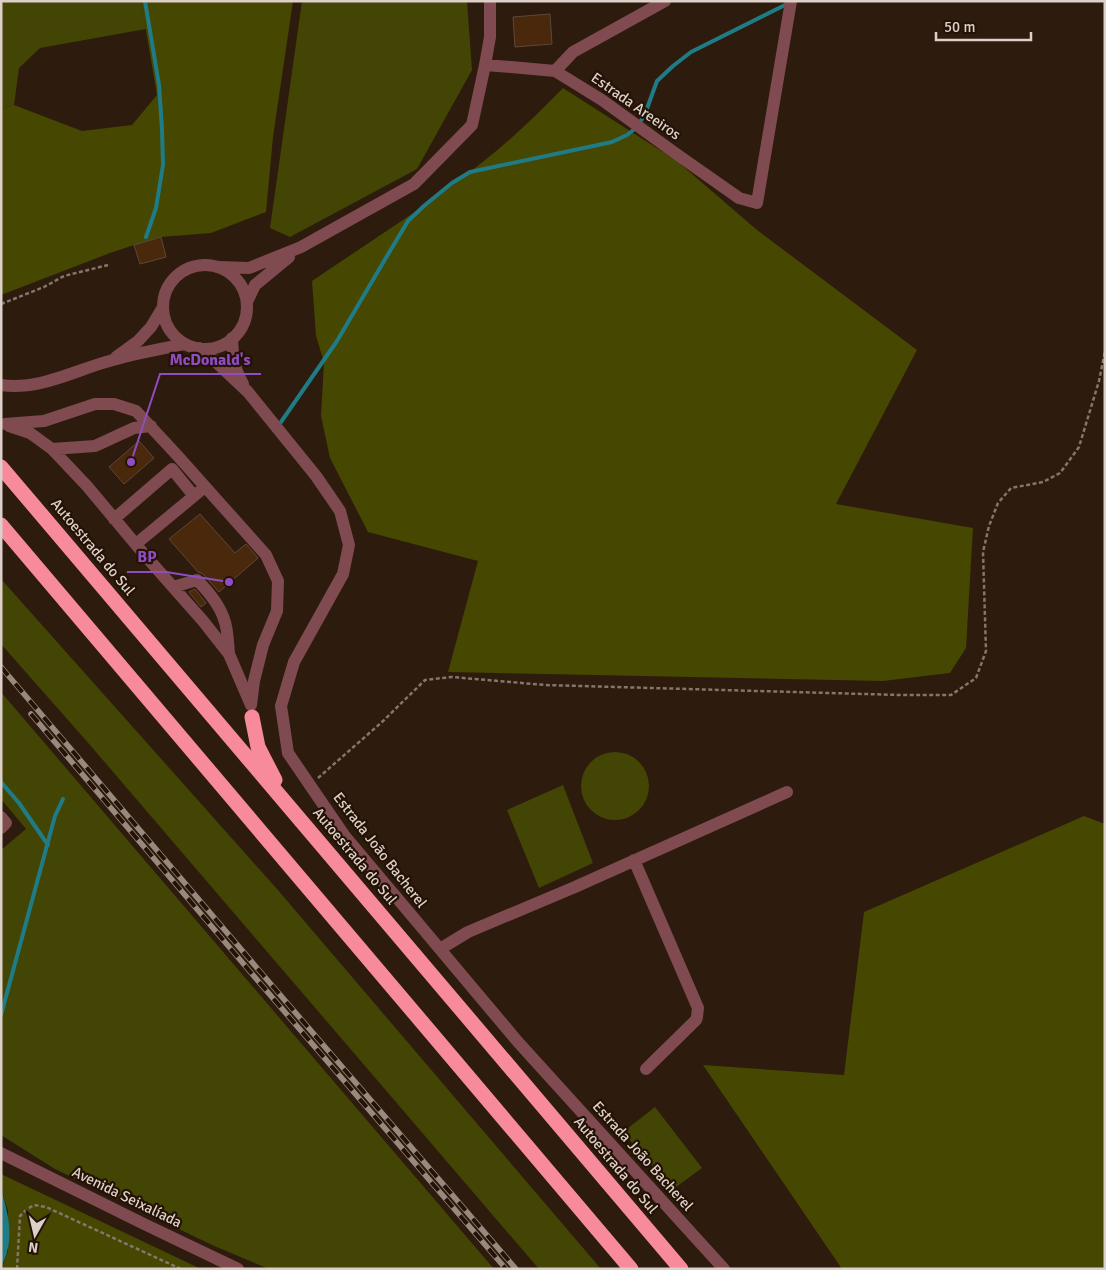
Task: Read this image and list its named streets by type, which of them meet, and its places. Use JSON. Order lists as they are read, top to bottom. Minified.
{"streets":{"highway":["Autoestrada do Sul"],"street":["Estrada Areeiros","Estrada João Bacherel","Avenida Seixalíada"]},"places":["McDonald's","BP"],"scale_bar":"50 m","north":"bottom"}
